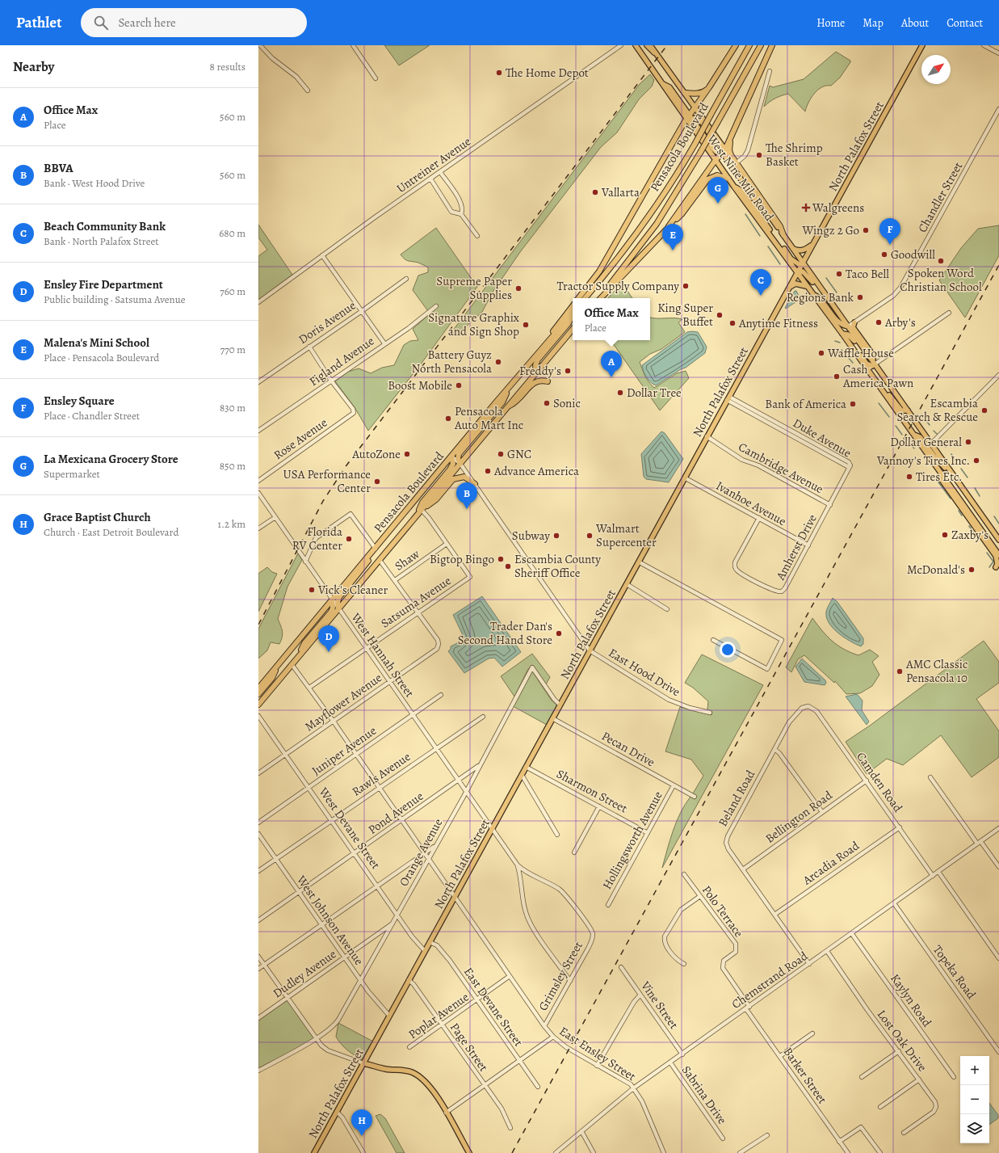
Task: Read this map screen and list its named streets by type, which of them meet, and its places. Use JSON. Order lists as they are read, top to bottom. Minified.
{"streets":{"highway":["Pensacola Boulevard"],"main road":["North Palafox Street","West Nine Mile Road"],"street":["Untreiner Avenue","Chandler Street","Doris Avenue","Figland Avenue","Duke Avenue","Rose Avenue","Cambridge Avenue","Ivanhoe Avenue","Amherst Drive","Shaw","Satsuma Avenue","West Hannah Street","East Hood Drive","Mayflower Avenue","Pecan Drive","Juniper Avenue","Rawls Avenue","Camden Road","Sharmon Street","Beland Road","Pond Avenue","Bellington Road","West Devane Street","Hollingsworth Avenue","Orange Avenue","Arcadia Road","Polo Terrace","West Johnson Avenue","Topeka Road","Dudley Avenue","Grimsley Street","Chemstrand Road","Kaylyn Road","Vine Street","East Devane Street","Poplar Avenue","Lost Oak Drive","Page Street","East Ensley Street","Barker Street","Sabrina Drive"]},"crossings":[["North Palafox Street","West Nine Mile Road"],["North Palafox Street","Duke Avenue"],["North Palafox Street","Cambridge Avenue"],["North Palafox Street","Ivanhoe Avenue"],["North Palafox Street","West Hannah Street"],["North Palafox Street","East Hood Drive"],["North Palafox Street","Pecan Drive"],["North Palafox Street","Sharmon Street"],["North Palafox Street","West Devane Street"],["North Palafox Street","Orange Avenue"],["North Palafox Street","West Johnson Avenue"],["North Palafox Street","East Devane Street"],["North Palafox Street","Page Street"],["North Palafox Street","East Ensley Street"],["Pensacola Boulevard","West Hannah Street"],["Pensacola Boulevard","East Ensley Street"],["Figland Avenue","Rose Avenue"],["Duke Avenue","Amherst Drive"],["Cambridge Avenue","Amherst Drive"],["Ivanhoe Avenue","Amherst Drive"],["Shaw","Satsuma Avenue"],["Satsuma Avenue","West Hannah Street"],["Satsuma Avenue","Mayflower Avenue"],["Satsuma Avenue","East Ensley Street"],["West Hannah Street","Mayflower Avenue"],["West Hannah Street","Juniper Avenue"],["West Hannah Street","Rawls Avenue"],["West Hannah Street","Pond Avenue"],["West Hannah Street","Orange Avenue"],["West Hannah Street","Grimsley Street"],["Mayflower Avenue","West Devane Street"],["Mayflower Avenue","East Ensley Street"],["Pecan Drive","Hollingsworth Avenue"],["Juniper Avenue","West Devane Street"],["Juniper Avenue","East Ensley Street"],["Rawls Avenue","West Devane Street"],["Rawls Avenue","West Johnson Avenue"],["Rawls Avenue","East Ensley Street"],["Camden Road","Beland Road"],["Camden Road","Bellington Road"],["Camden Road","Arcadia Road"],["Camden Road","Chemstrand Road"],["Sharmon Street","Hollingsworth Avenue"],["Beland Road","Bellington Road"],["Beland Road","Arcadia Road"],["Beland Road","Chemstrand Road"],["Pond Avenue","West Devane Street"],["Pond Avenue","Orange Avenue"],["Pond Avenue","West Johnson Avenue"],["Pond Avenue","East Ensley Street"],["West Devane Street","Orange Avenue"],["Orange Avenue","West Johnson Avenue"],["Orange Avenue","Dudley Avenue"],["Orange Avenue","East Ensley Street"],["Polo Terrace","Chemstrand Road"],["Polo Terrace","Barker Street"],["West Johnson Avenue","Dudley Avenue"],["Topeka Road","Chemstrand Road"],["Grimsley Street","East Ensley Street"],["Chemstrand Road","Kaylyn Road"],["Chemstrand Road","Vine Street"],["Chemstrand Road","Lost Oak Drive"],["Chemstrand Road","East Ensley Street"],["Chemstrand Road","Barker Street"],["Chemstrand Road","Sabrina Drive"],["East Devane Street","Poplar Avenue"],["Poplar Avenue","Page Street"],["Poplar Avenue","East Ensley Street"]],"places":{"other":["The Home Depot","The Shrimp Basket","Vallarta","Wingz 2 Go","Goodwill","Spoken Word Christian School","Taco Bell","Tractor Supply Company","Supreme Paper Supplies","Regions Bank","King Super Buffet","Arby's","Anytime Fitness","Signature Graphix and Sign Shop","Waffle House","Battery Guyz North Pensacola","Freddy's","Cash America Pawn","Boost Mobile","Dollar Tree","Sonic","Bank of America","Escambia Search & Rescue","Pensacola Auto Mart Inc","Dollar General","AutoZone","GNC","Vannoy's Tires Inc.","Advance America","Tires Etc.","USA Performance Center","Zaxby's","Subway","Walmart Supercenter","Florida RV Center","Bigtop Bingo","Escambia County Sheriff Office","McDonald's","Vick's Cleaner","Trader Dan's Second Hand Store","AMC Classic Pensacola 10"],"health":["Walgreens"]},"north":"top right","page":{"header":"Pathlet","search":"Search here","nav":["Home","Map","About","Contact"],"heading":["Nearby","8 results"],"list":[{"mark":"A","name":"Office Max","note":"Place","value":"560 m"},{"mark":"B","name":"BBVA","note":"Bank · West Hood Drive","value":"560 m"},{"mark":"C","name":"Beach Community Bank","note":"Bank · North Palafox Street","value":"680 m"},{"mark":"D","name":"Ensley Fire Department","note":"Public building · Satsuma Avenue","value":"760 m"},{"mark":"E","name":"Malena's Mini School","note":"Place · Pensacola Boulevard","value":"770 m"},{"mark":"F","name":"Ensley Square","note":"Place · Chandler Street","value":"830 m"},{"mark":"G","name":"La Mexicana Grocery Store","note":"Supermarket","value":"850 m"},{"mark":"H","name":"Grace Baptist Church","note":"Church · East Detroit Boulevard","value":"1.2 km"}],"pins":["G","F","E","C","A","B","D","H"],"popup":["Office Max","Place"],"map_buttons":["+","−"]}}
